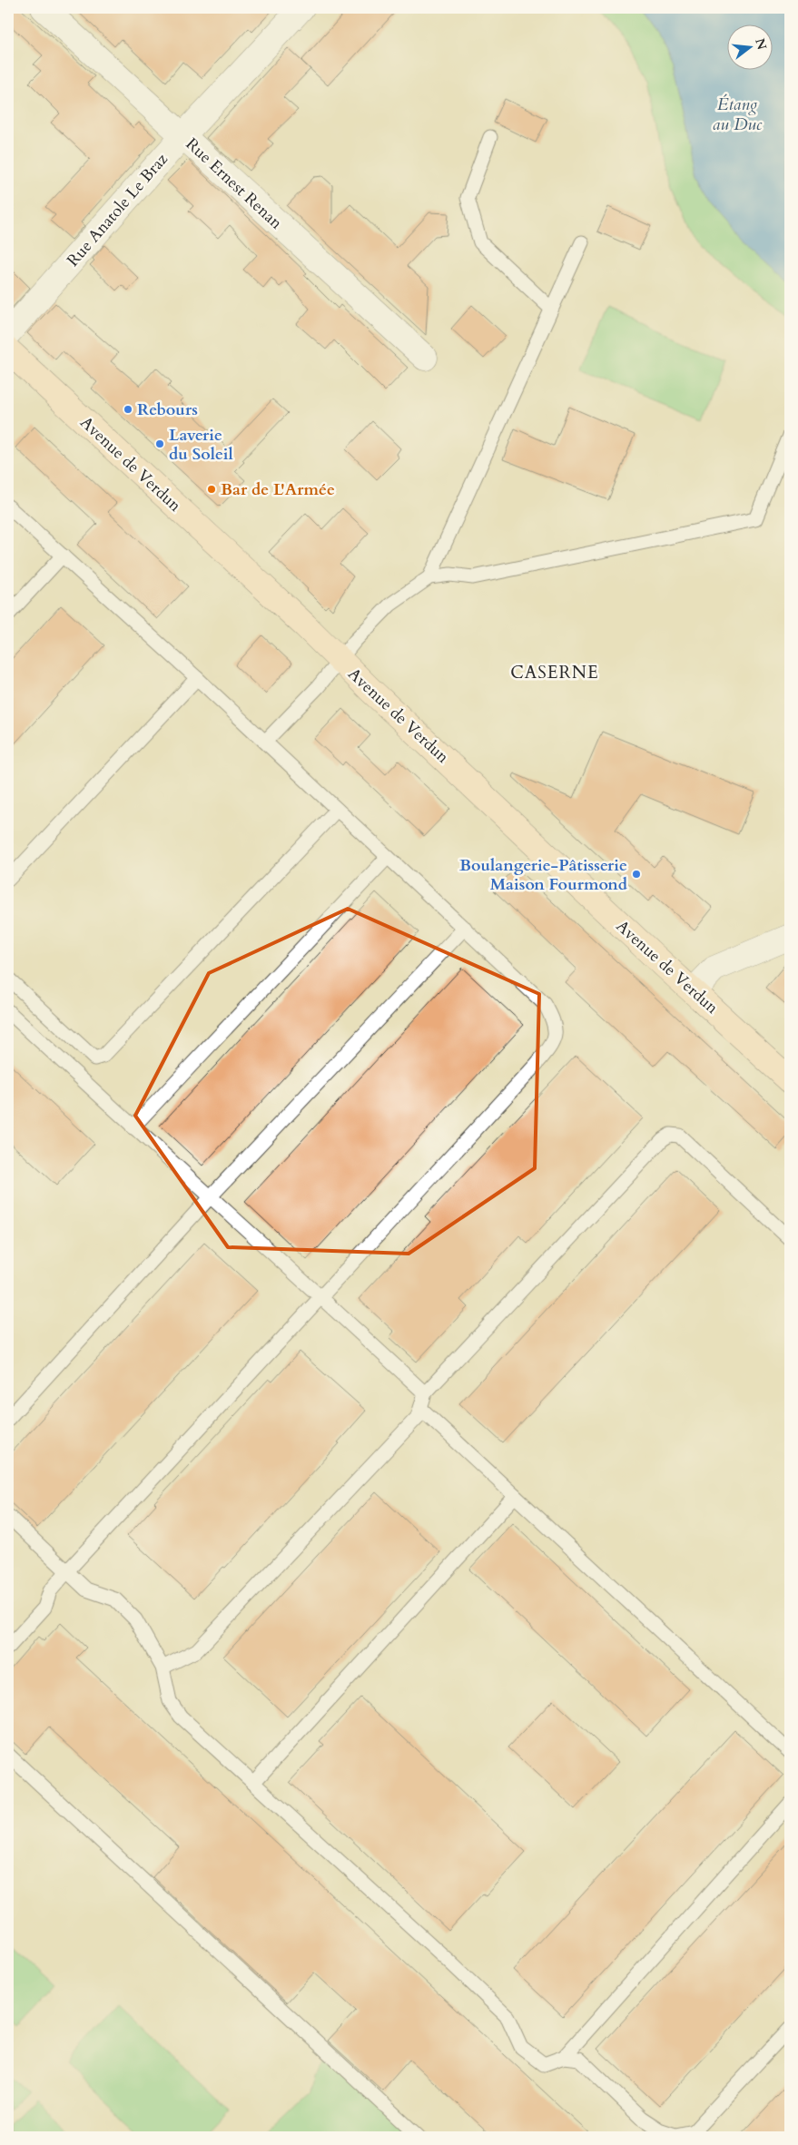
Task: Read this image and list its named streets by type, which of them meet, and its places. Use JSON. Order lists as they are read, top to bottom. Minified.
{"streets":{"main road":["Avenue de Verdun"],"street":["Rue Ernest Renan","Rue Anatole Le Braz"]},"crossings":[["Rue Ernest Renan","Rue Anatole Le Braz"]],"districts":["CASERNE"],"water":["Étang au Duc"],"places":["Rebours","Laverie du Soleil","Bar de L'Armée","Boulangerie-Pâtisserie Maison Fourmond"],"north":"right"}
